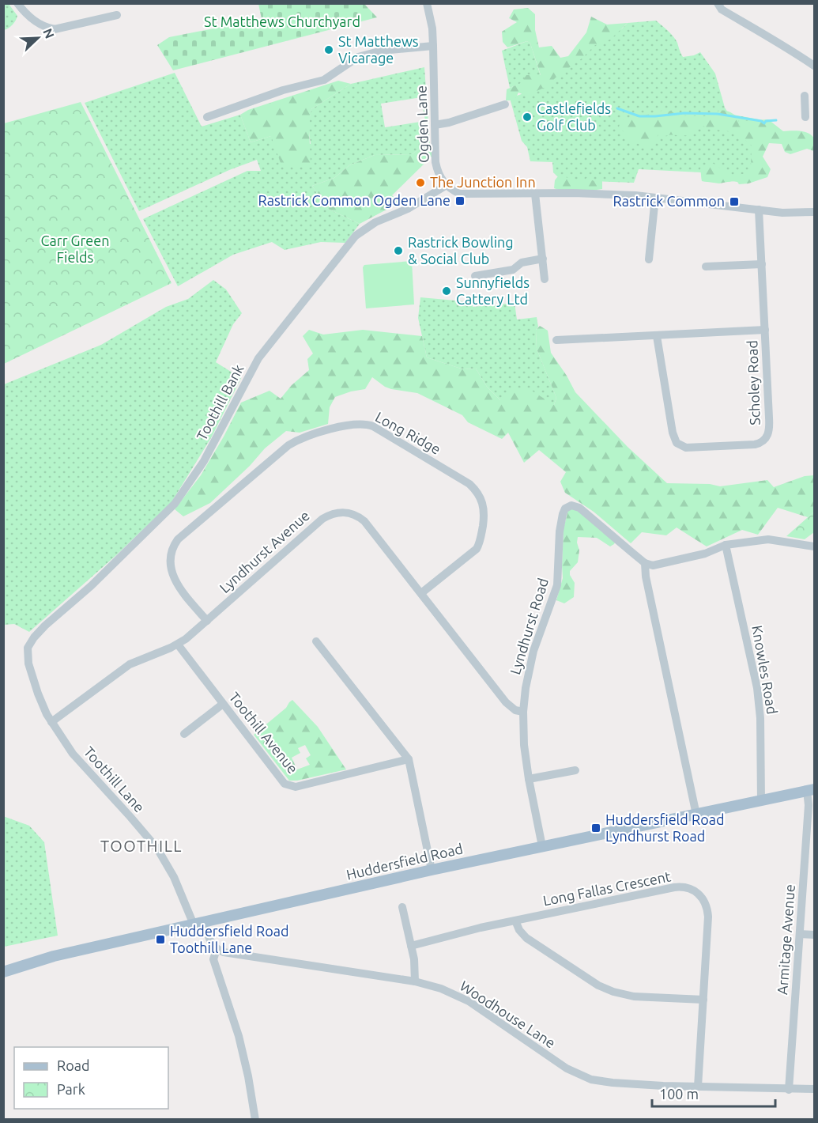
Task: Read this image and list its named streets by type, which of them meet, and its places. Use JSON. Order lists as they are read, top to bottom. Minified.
{"streets":{"main road":["Huddersfield Road"],"street":["Ogden Lane","Scholey Road","Toothill Bank","Long Ridge","Lyndhurst Avenue","Lyndhurst Road","Knowles Road","Toothill Avenue","Toothill Lane","Long Fallas Crescent","Armitage Avenue","Woodhouse Lane"]},"crossings":[["Ogden Lane","Toothill Bank"],["Toothill Bank","Toothill Lane"],["Long Ridge","Lyndhurst Avenue"],["Lyndhurst Avenue","Lyndhurst Road"],["Lyndhurst Avenue","Toothill Avenue"],["Lyndhurst Avenue","Toothill Lane"],["Lyndhurst Road","Huddersfield Road"],["Knowles Road","Huddersfield Road"],["Toothill Lane","Huddersfield Road"],["Huddersfield Road","Armitage Avenue"],["Long Fallas Crescent","Woodhouse Lane"],["Armitage Avenue","Woodhouse Lane"]],"districts":["TOOTHILL"],"parks":["St Matthews Churchyard","Carr Green Fields"],"places":{"other":["St Matthews Vicarage","Castlefields Golf Club","The Junction Inn","Rastrick Bowling & Social Club","Sunnyfields Cattery Ltd"],"transit":["Rastrick Common Ogden Lane","Rastrick Common","Huddersfield Road Lyndhurst Road","Huddersfield Road Toothill Lane"]},"legend":["Road","Park"],"scale_bar":"100 m","north":"top right"}
